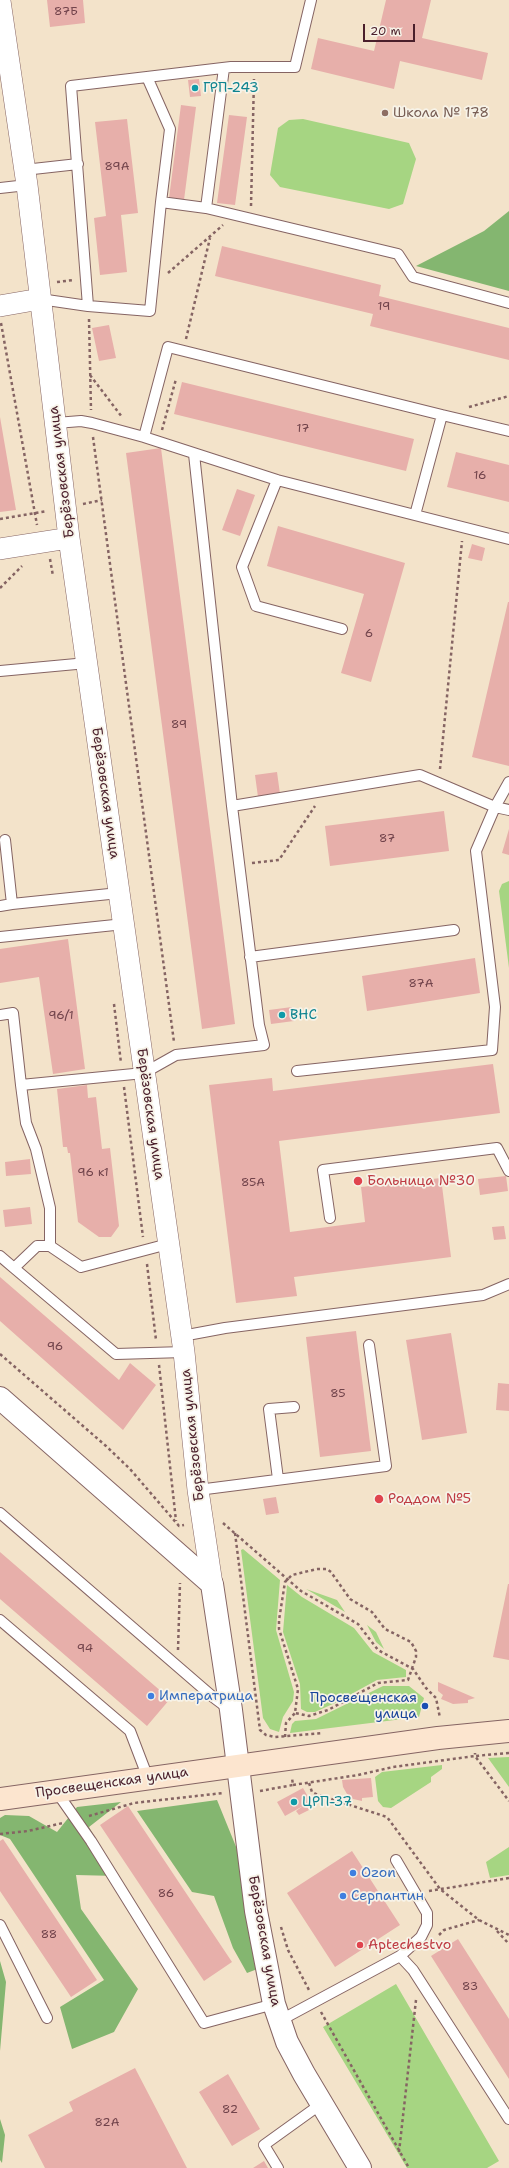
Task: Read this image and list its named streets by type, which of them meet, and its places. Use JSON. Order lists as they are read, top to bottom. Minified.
{"streets":{"main road":["Просвещенская улица"],"street":["Берёзовская улица"]},"crossings":[["Берёзовская улица","Просвещенская улица"]],"places":["ГРП-243","Школа № 178","ВНС","Больница №30","Роддом №5","Императрица","Просвещенская улица","ЦРП-37","Ozon","Серпантин","Aptechestvo"],"house_numbers":["87Б","89А","19","17","16","6","89","87","87А","96/1","96 к1","85А","96","85","94","86","88","83","82","82А"],"scale_bar":"20 m"}
